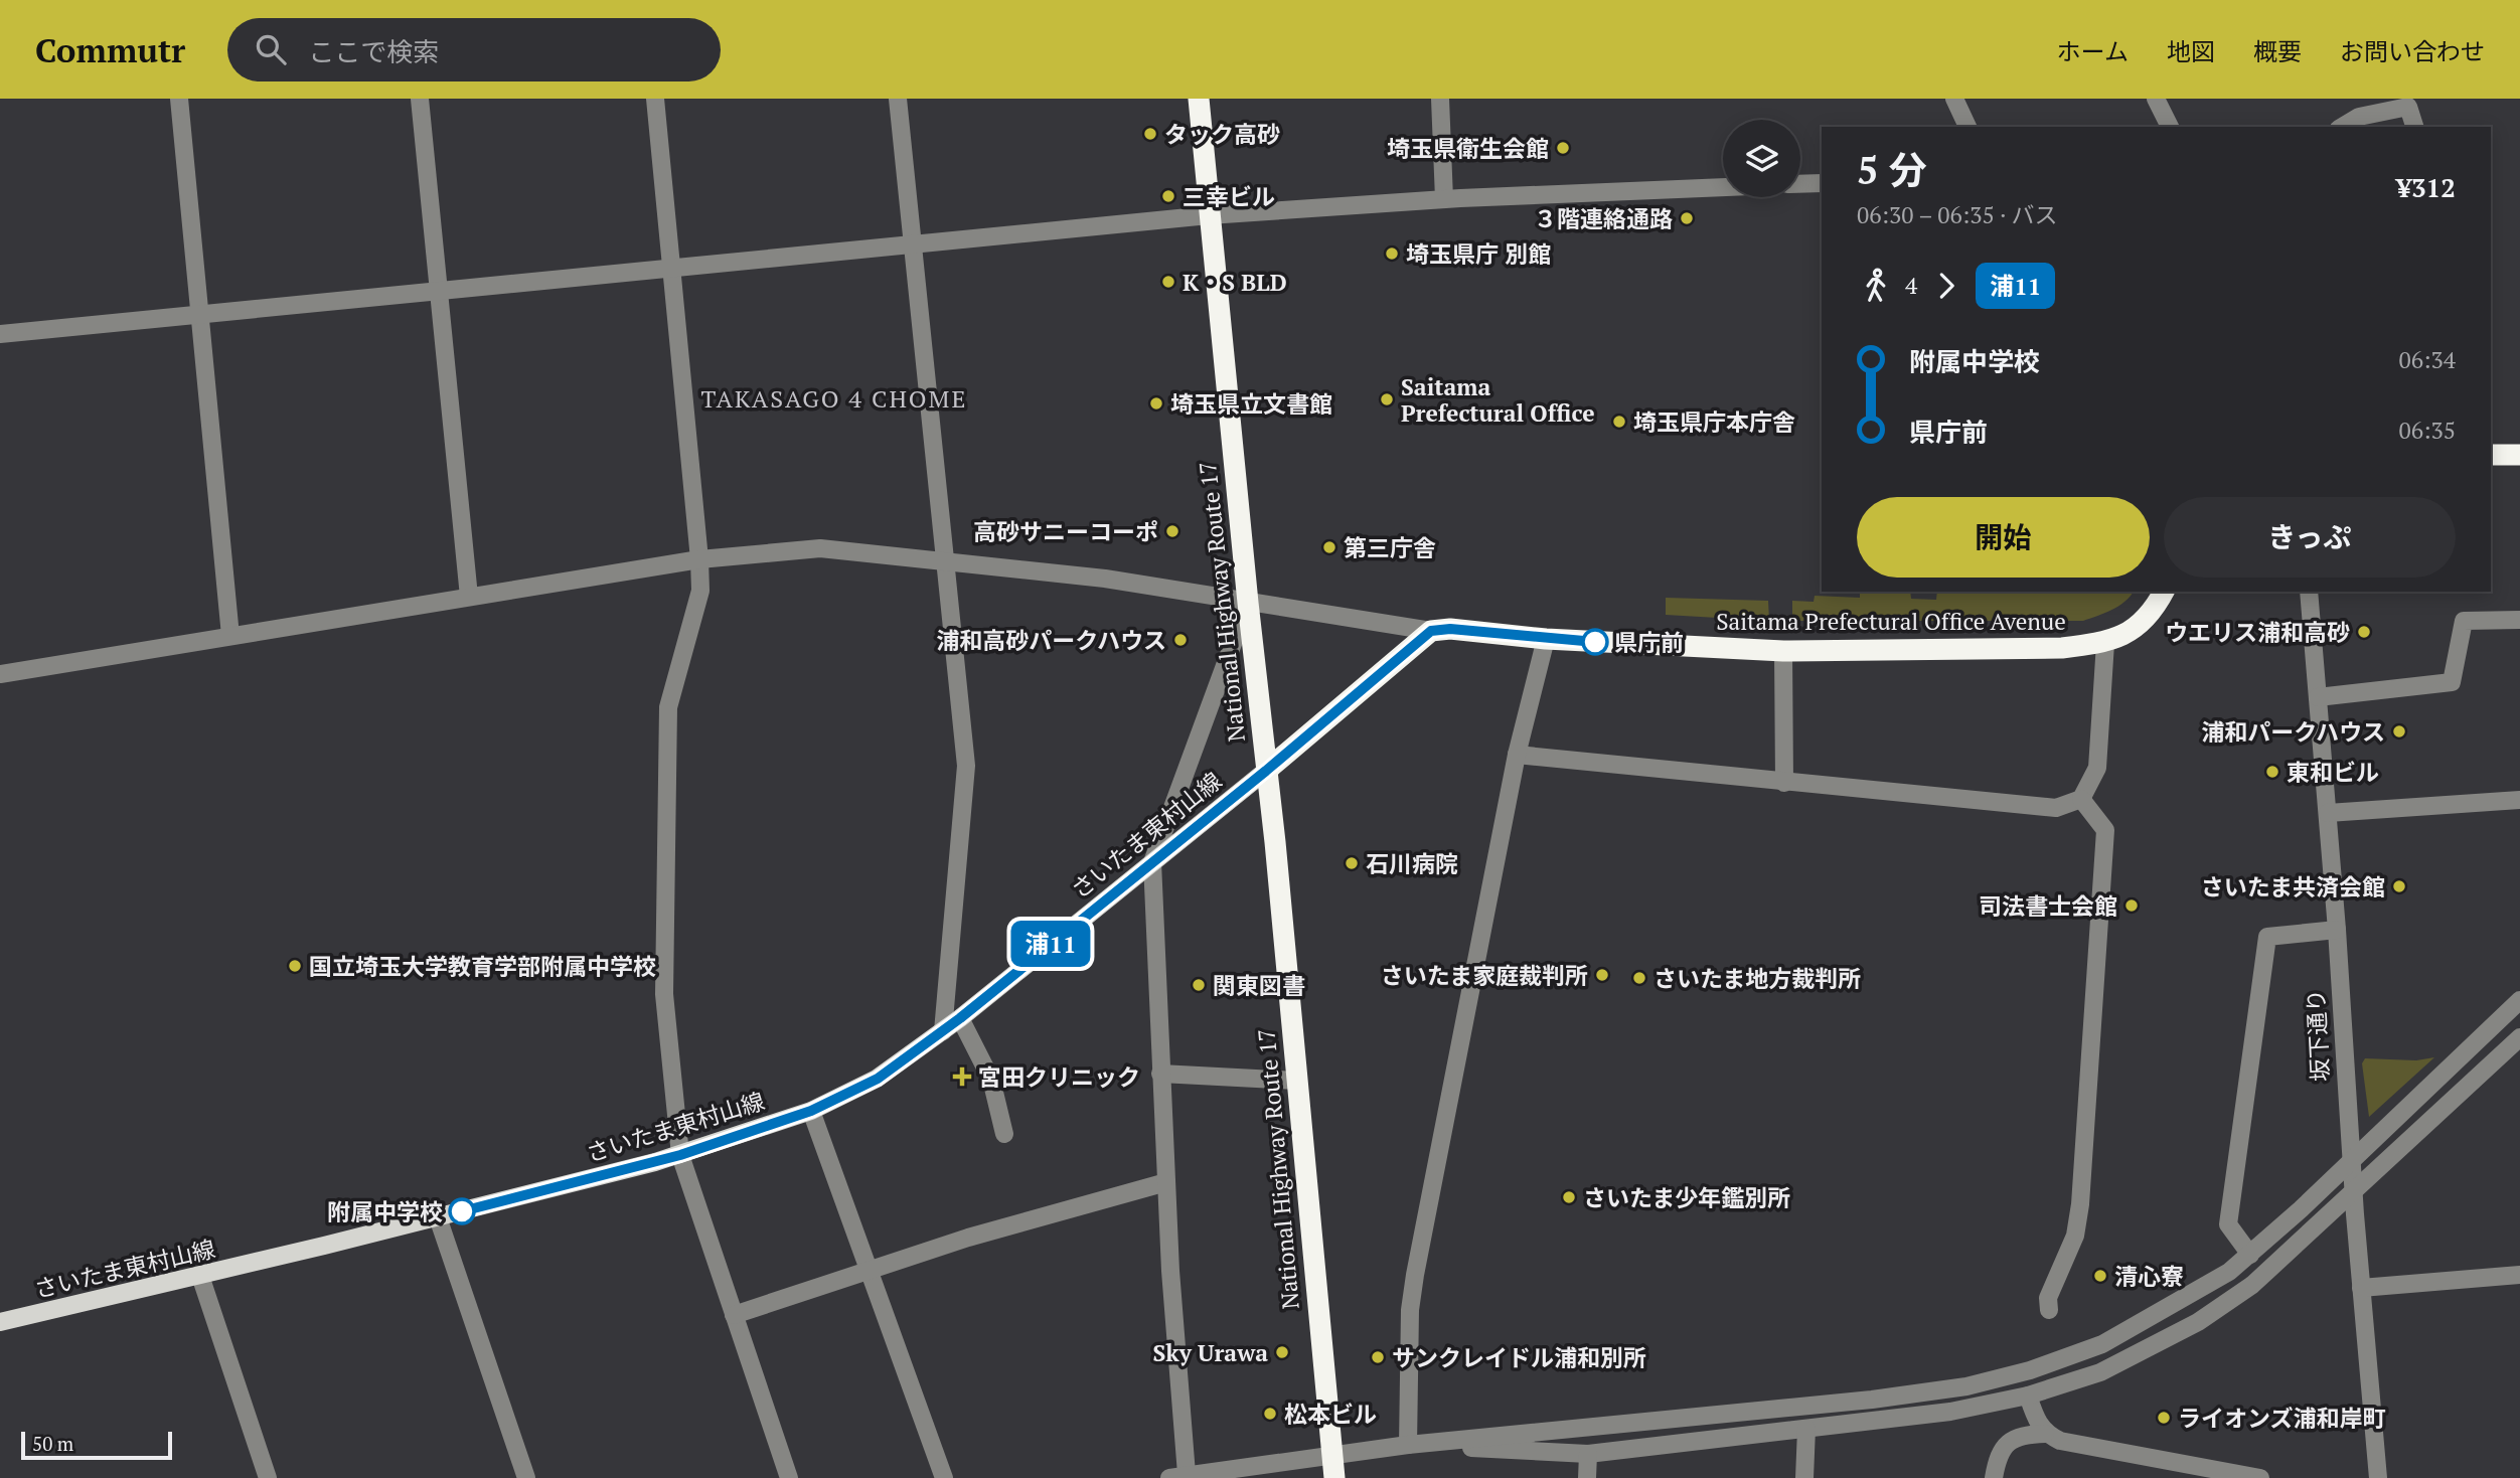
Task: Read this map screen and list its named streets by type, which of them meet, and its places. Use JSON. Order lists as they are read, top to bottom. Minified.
{"streets":{"highway":["National Highway Route 17","Saitama Prefectural Office Avenue"],"main road":["さいたま東村山線"],"street":["坂下通り"]},"crossings":[["National Highway Route 17","さいたま東村山線"]],"districts":["TAKASAGO 4 CHOME"],"places":{"other":["タック高砂","埼玉県衛生会館","三幸ビル","３階連絡通路","埼玉県庁 別館","K・S BLD","Saitama Prefectural Office","埼玉県立文書館","埼玉県庁本庁舎","高砂サニーコーポ","第三庁舎","ウエリス浦和高砂","浦和高砂パークハウス","県庁前","浦和パークハウス","東和ビル","石川病院","さいたま共済会館","司法書士会館","国立埼玉大学教育学部附属中学校","さいたま家庭裁判所","さいたま地方裁判所","関東図書","さいたま少年鑑別所","附属中学校","清心寮","Sky Urawa","サンクレイドル浦和別所","松本ビル","ライオンズ浦和岸町"],"health":["宮田クリニック"]},"lines":["bus line 浦11"],"scale_bar":"50 m","page":{"header":"Commutr","search":"ここで検索","nav":["ホーム","地図","概要","お問い合わせ"],"on_map":"浦11","heading":["5 分","06:30 – 06:35 · バス","¥312"],"legs":["4","浦11"],"list":[{"name":"附属中学校","value":"06:34"},{"name":"県庁前","value":"06:35"}],"buttons":["開始","きっぷ"],"scale":"50 m"}}
